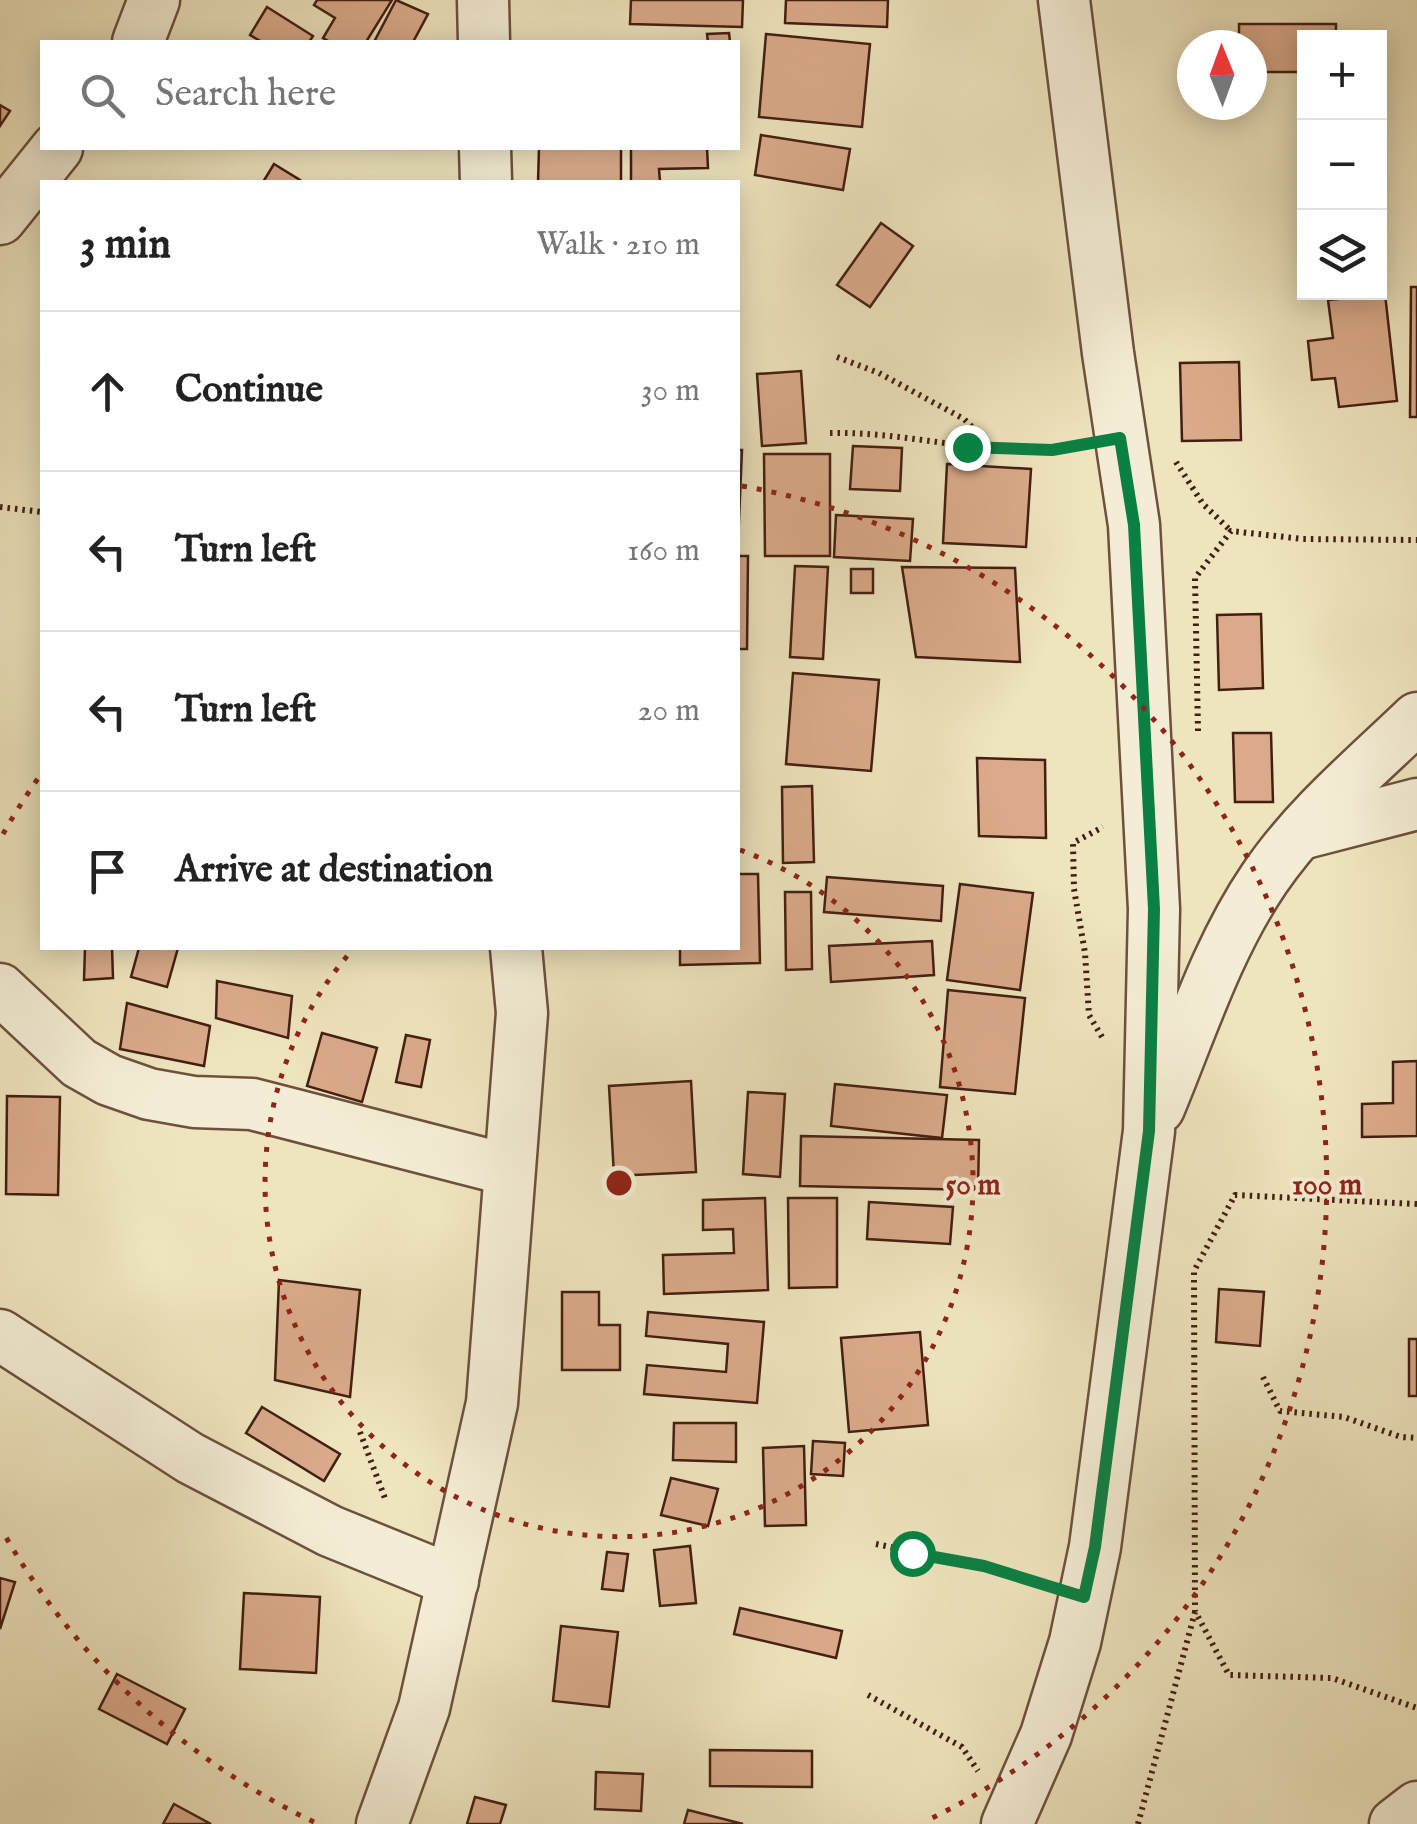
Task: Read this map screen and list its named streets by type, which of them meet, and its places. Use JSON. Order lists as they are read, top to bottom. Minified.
{"north":"top","page":{"map_buttons":["+","−"],"search":"Search here","heading":["3 min","Walk · 210 m"],"list":[["Continue","30 m"],["Turn left","160 m"],["Turn left","20 m"],"Arrive at destination"]},"rings":["50 m","100 m"]}
